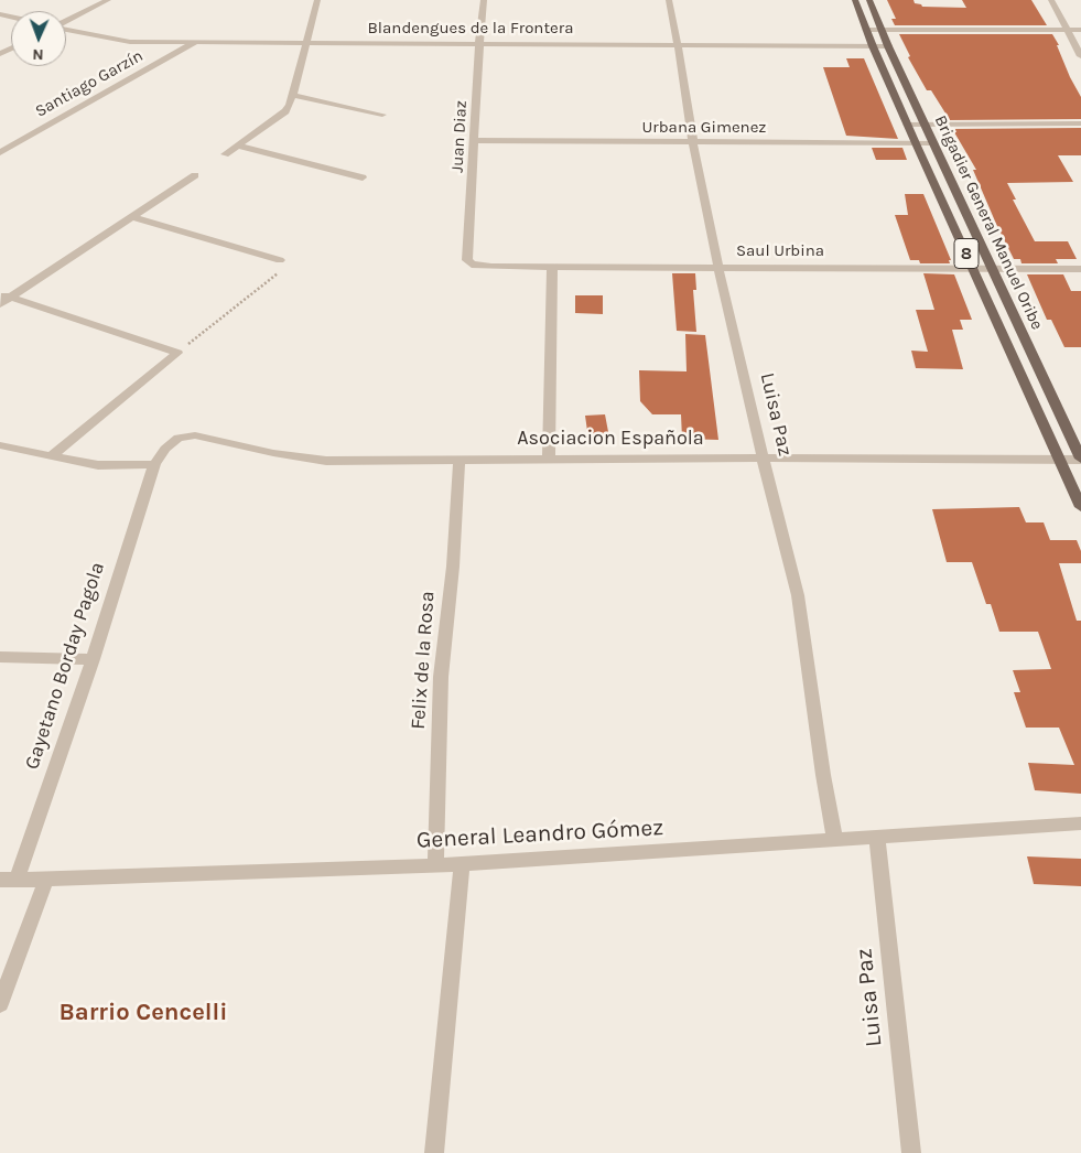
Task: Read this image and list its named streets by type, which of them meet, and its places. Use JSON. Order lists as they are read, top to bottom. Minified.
{"streets":{"main road":["Brigadier General Manuel Oribe","8"],"street":["Blandengues de la Frontera","Santiago Garzín","Urbana Gimenez","Juan Diaz","Saul Urbina","Luisa Paz","Asociacion Española","Felix de la Rosa","Gayetano Borday Pagola","General Leandro Gómez"]},"crossings":[["Blandengues de la Frontera","Santiago Garzín"],["Blandengues de la Frontera","Juan Diaz"],["Blandengues de la Frontera","Brigadier General Manuel Oribe"],["Blandengues de la Frontera","Luisa Paz"],["Urbana Gimenez","Juan Diaz"],["Urbana Gimenez","Brigadier General Manuel Oribe"],["Urbana Gimenez","Luisa Paz"],["Juan Diaz","Saul Urbina"],["Brigadier General Manuel Oribe","Saul Urbina"],["Brigadier General Manuel Oribe","Asociacion Española"],["Saul Urbina","Luisa Paz"],["Luisa Paz","Asociacion Española"],["Luisa Paz","General Leandro Gómez"],["Asociacion Española","Felix de la Rosa"],["Asociacion Española","Gayetano Borday Pagola"],["Felix de la Rosa","General Leandro Gómez"],["Gayetano Borday Pagola","General Leandro Gómez"]],"districts":["Barrio Cencelli"],"north":"bottom"}
